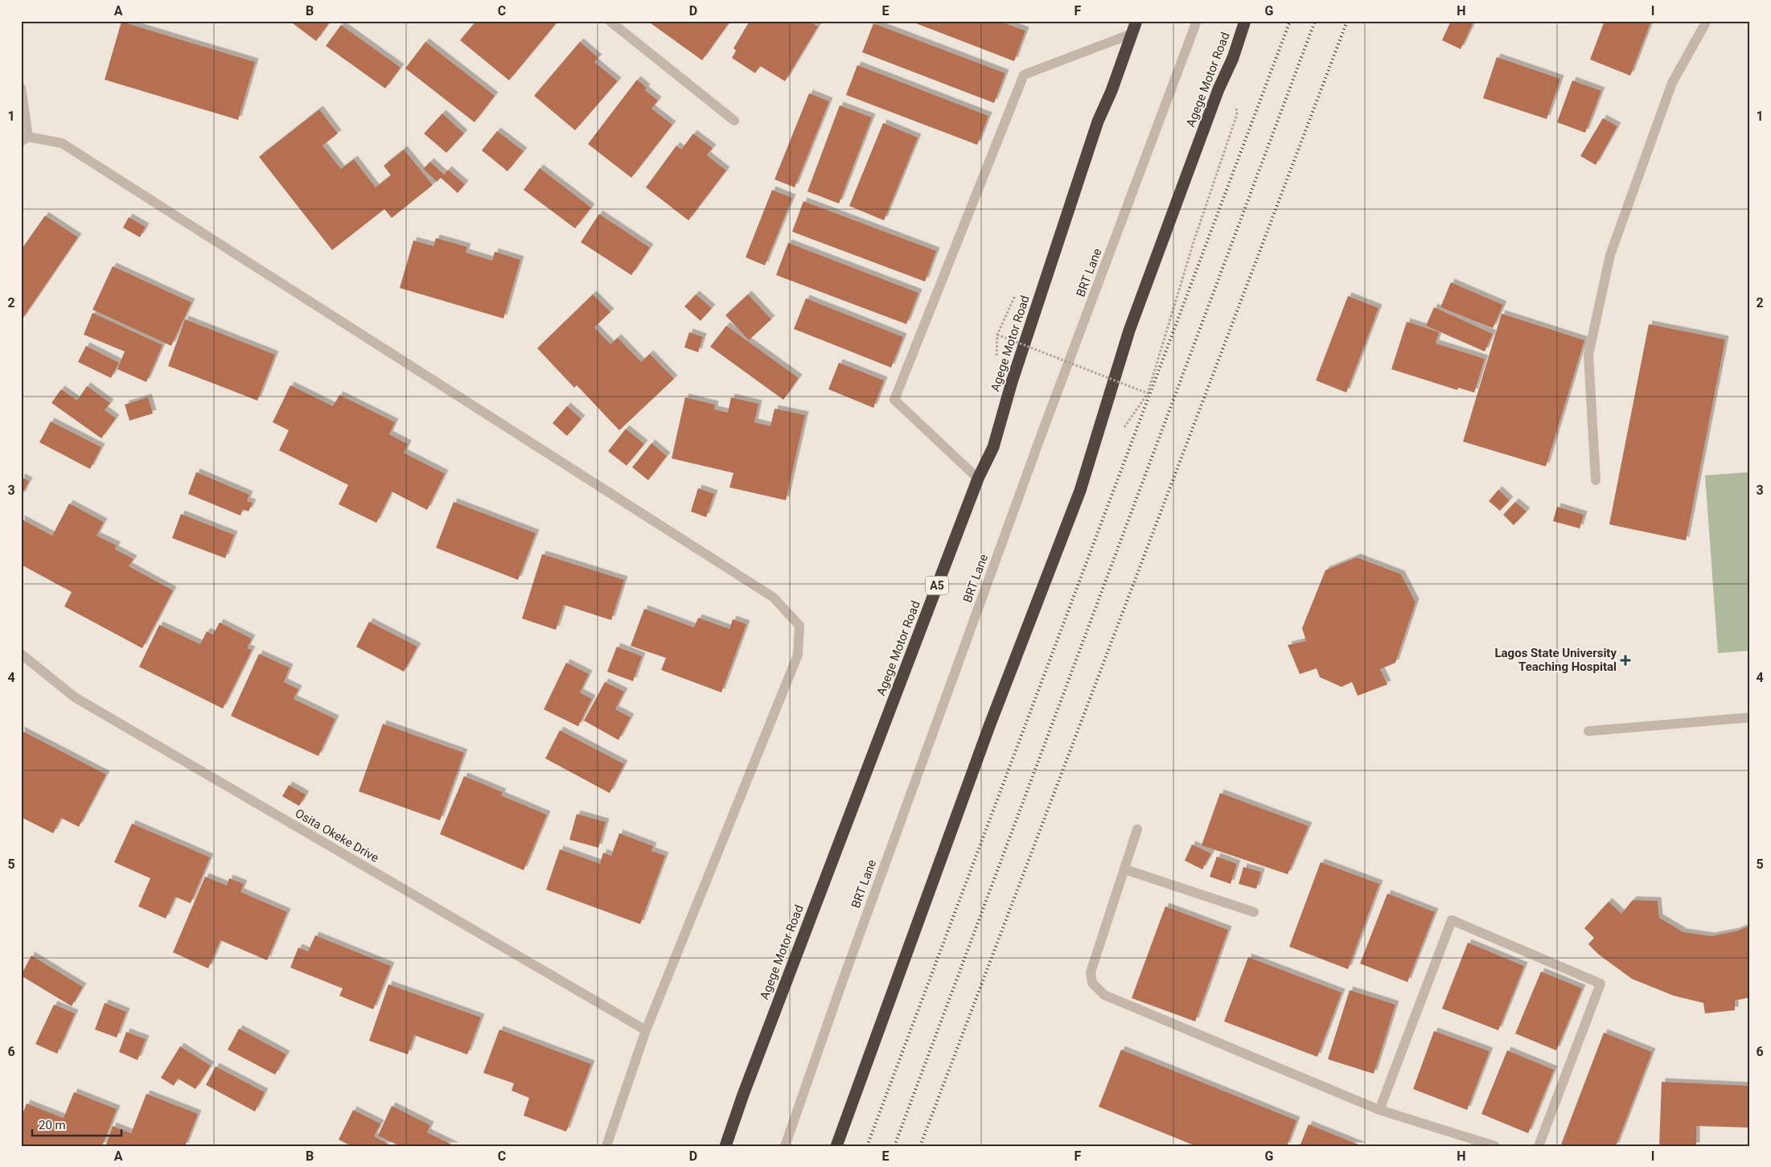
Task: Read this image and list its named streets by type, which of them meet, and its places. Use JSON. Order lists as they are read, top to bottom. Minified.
{"streets":{"highway":["Agege Motor Road","A5"],"street":["BRT Lane","Osita Okeke Drive"]},"places":{"health":["Lagos State University Teaching Hospital"]},"scale_bar":"20 m","grid":{"columns":["A","B","C","D","E","F","G","H","I"],"rows":["1","2","3","4","5","6"]}}
